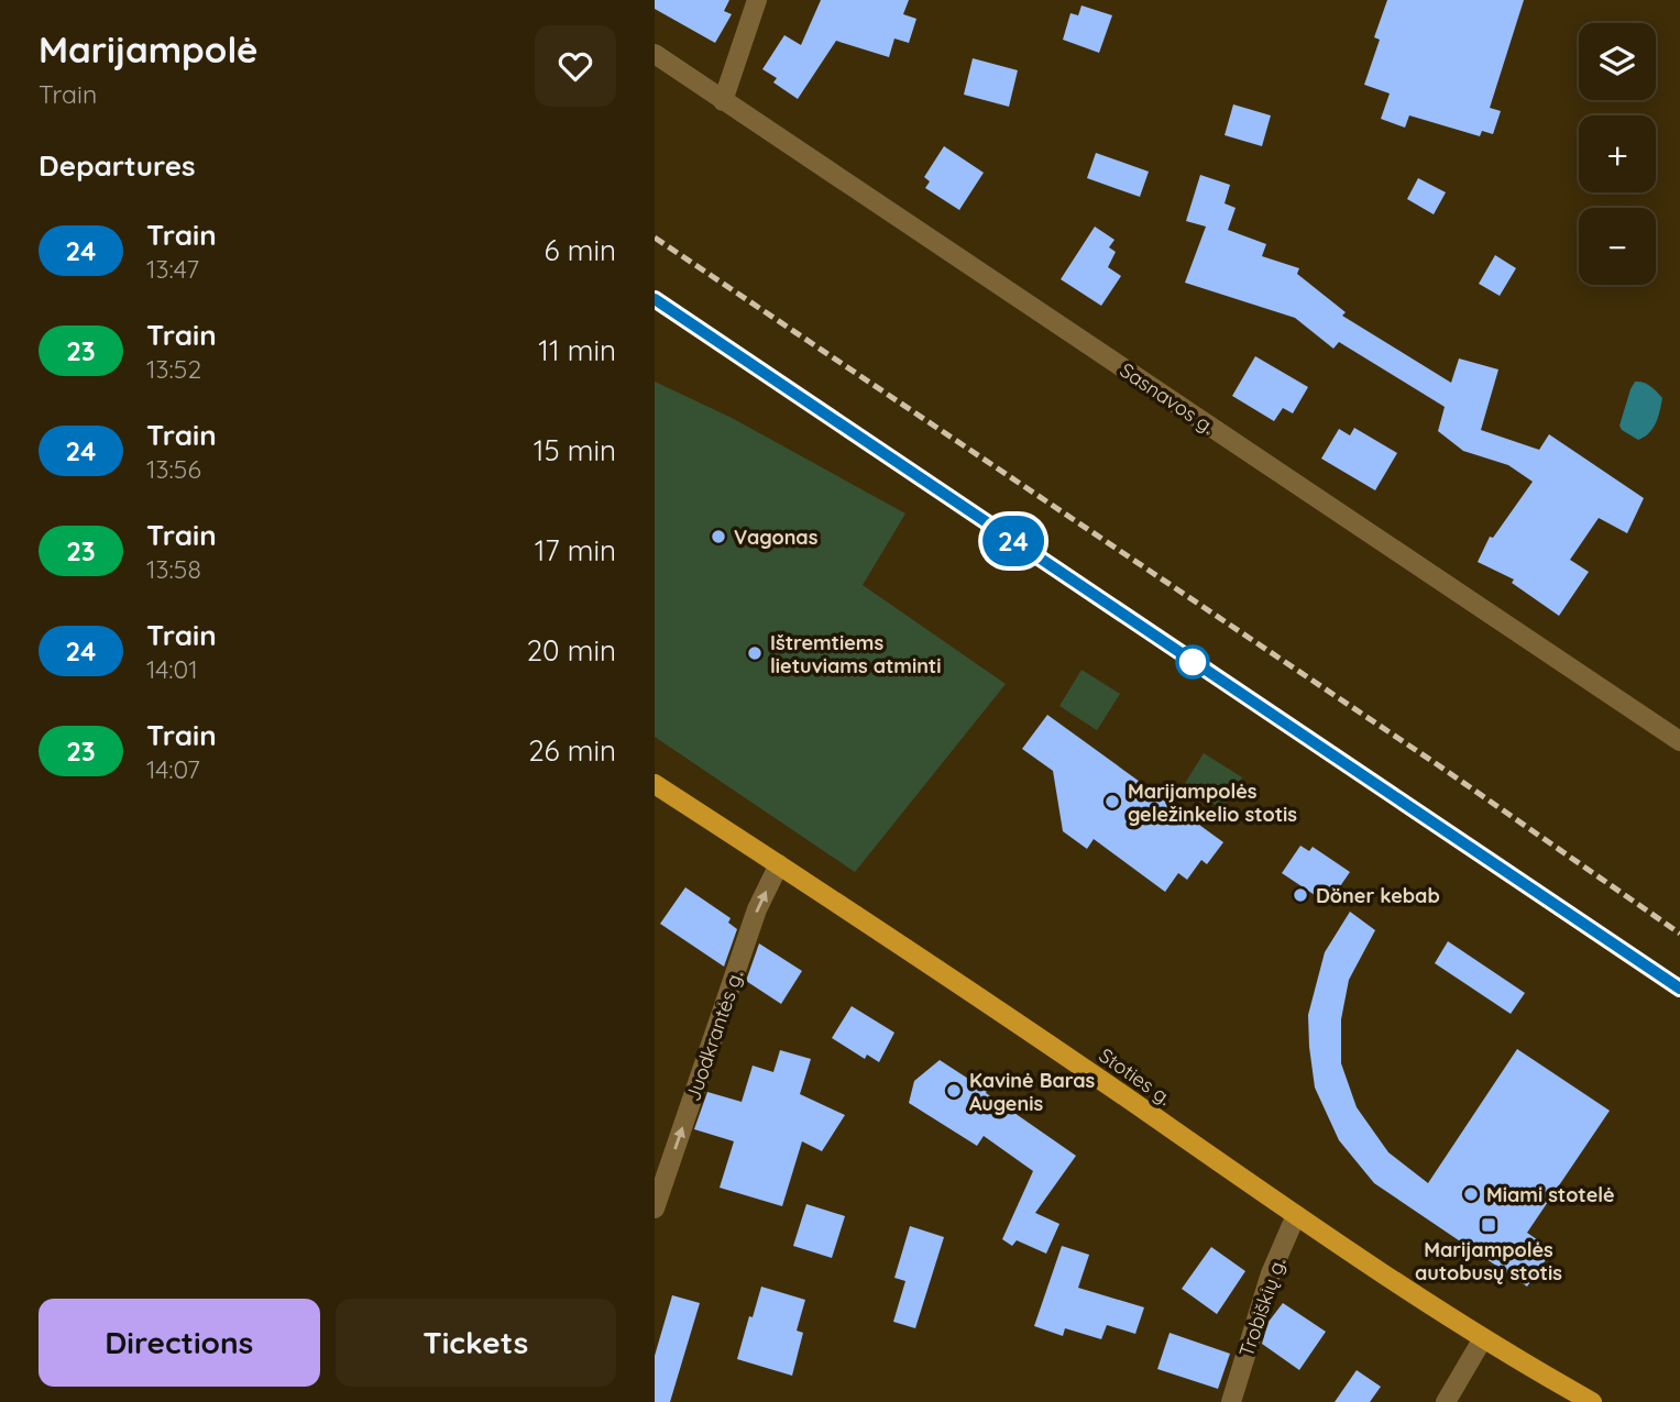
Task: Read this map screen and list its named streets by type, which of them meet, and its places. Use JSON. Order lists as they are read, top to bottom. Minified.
{"streets":{"main road":["Stoties g."],"street":["Sasnavos g.","Juodkrantės g.","Trobiškių g."]},"crossings":[["Juodkrantės g.","Stoties g."],["Stoties g.","Trobiškių g."]],"one_way":["Juodkrantės g."],"places":{"other":["Vagonas","Ištremtiems lietuviams atminti","Marijampolės geležinkelio stotis","Döner kebab","Kavinė Baras Augenis","Miami stotelė"],"transit":["Marijampolės autobusų stotis"]},"page":{"heading":[["Marijampolė","Train"],"Departures"],"on_map":"24","map_buttons":["+","−"],"list":[{"mark":"24","name":"Train","note":"13:47","value":"6 min"},{"mark":"23","name":"Train","note":"13:52","value":"11 min"},{"mark":"24","name":"Train","note":"13:56","value":"15 min"},{"mark":"23","name":"Train","note":"13:58","value":"17 min"},{"mark":"24","name":"Train","note":"14:01","value":"20 min"},{"mark":"23","name":"Train","note":"14:07","value":"26 min"}],"buttons":["Directions","Tickets"]}}
